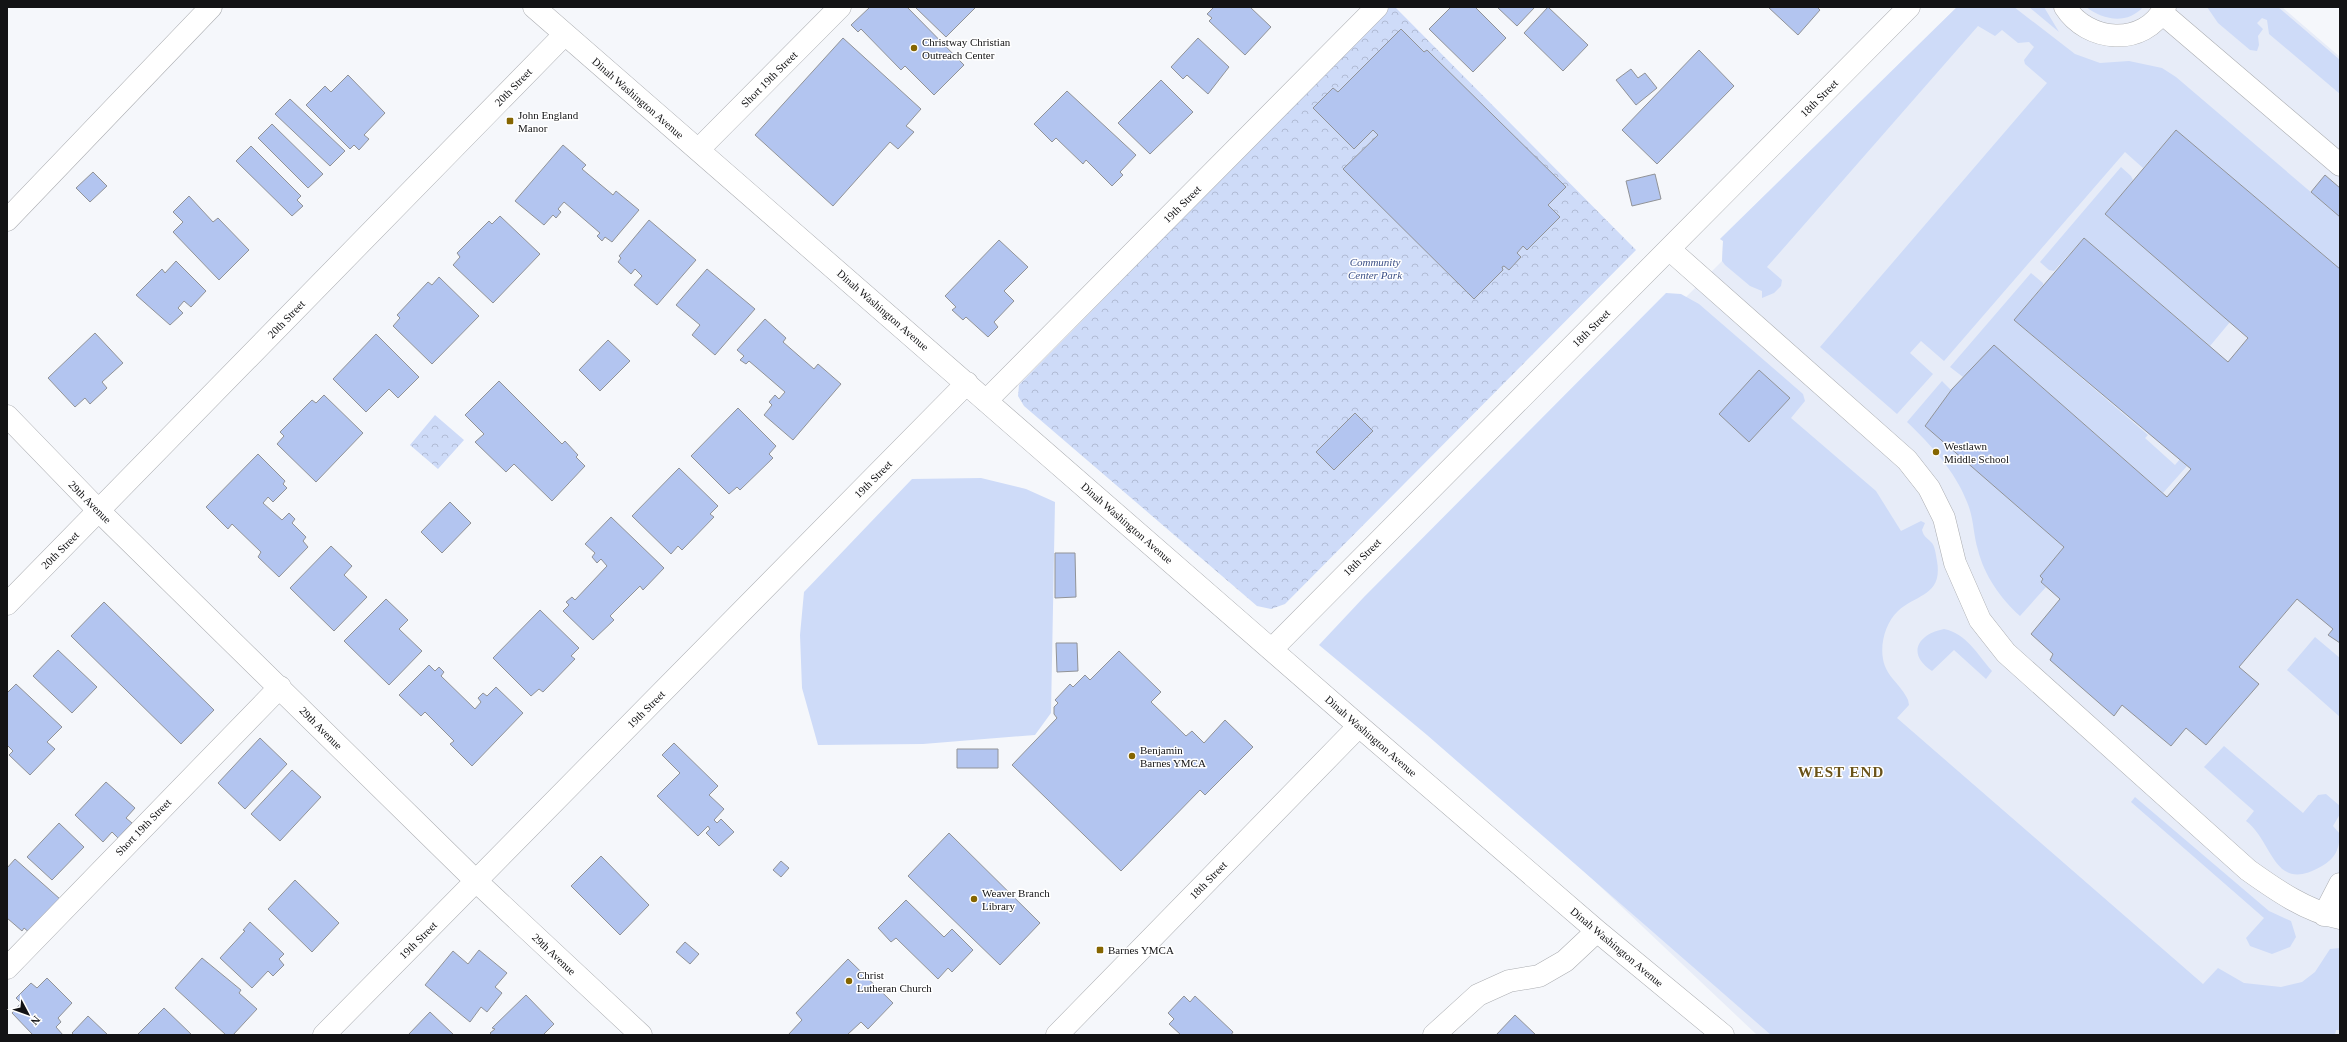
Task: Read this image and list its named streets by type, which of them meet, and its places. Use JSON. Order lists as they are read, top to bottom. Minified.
{"streets":{"street":["Short 19th Street","20th Street","Dinah Washington Avenue","18th Street","19th Street","29th Avenue"]},"crossings":[["Short 19th Street","Dinah Washington Avenue"],["Short 19th Street","29th Avenue"],["20th Street","Dinah Washington Avenue"],["20th Street","29th Avenue"],["Dinah Washington Avenue","18th Street"],["Dinah Washington Avenue","19th Street"],["19th Street","29th Avenue"]],"districts":["WEST END"],"parks":["Community Center Park"],"places":{"other":["Christway Christian Outreach Center","Westlawn Middle School","Benjamin Barnes YMCA","Weaver Branch Library","Christ Lutheran Church"],"transit":["John England Manor","Barnes YMCA"]},"north":"bottom right"}
